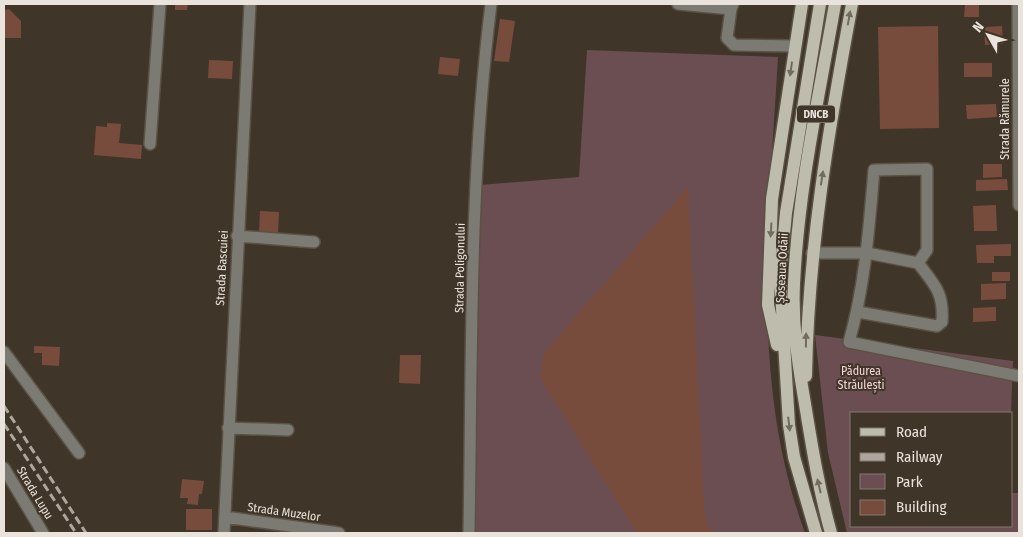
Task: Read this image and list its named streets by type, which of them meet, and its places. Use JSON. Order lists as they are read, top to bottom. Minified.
{"streets":{"main road":["DNCB","Șoseaua Odăii"],"street":["Strada Rămurele","Strada Bascuiei","Strada Poligonului","Strada Lupu","Strada Muzelor"]},"crossings":[["Strada Bascuiei","Strada Muzelor"]],"parks":["Pădurea Străulești"],"legend":["Road","Railway","Park","Building"],"north":"top left"}
